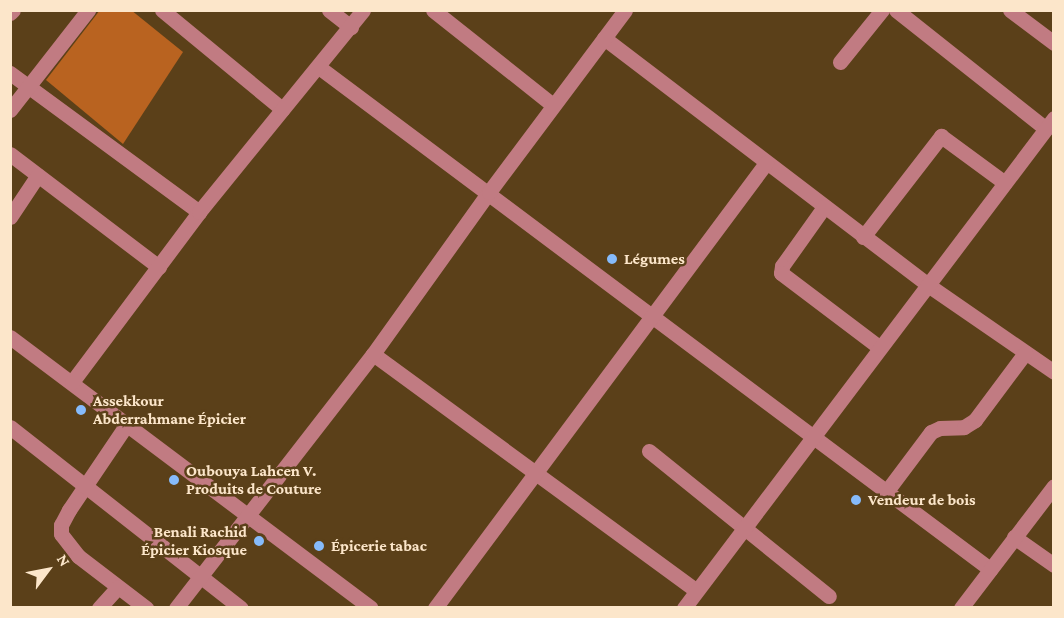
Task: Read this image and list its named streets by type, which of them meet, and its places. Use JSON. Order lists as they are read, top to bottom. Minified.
{"places":["Légumes","Assekkour Abderrahmane Épicier","Oubouya Lahcen V. Produits de Couture","Vendeur de bois","Benali Rachid Épicier Kiosque","Épicerie tabac"],"north":"top right"}
